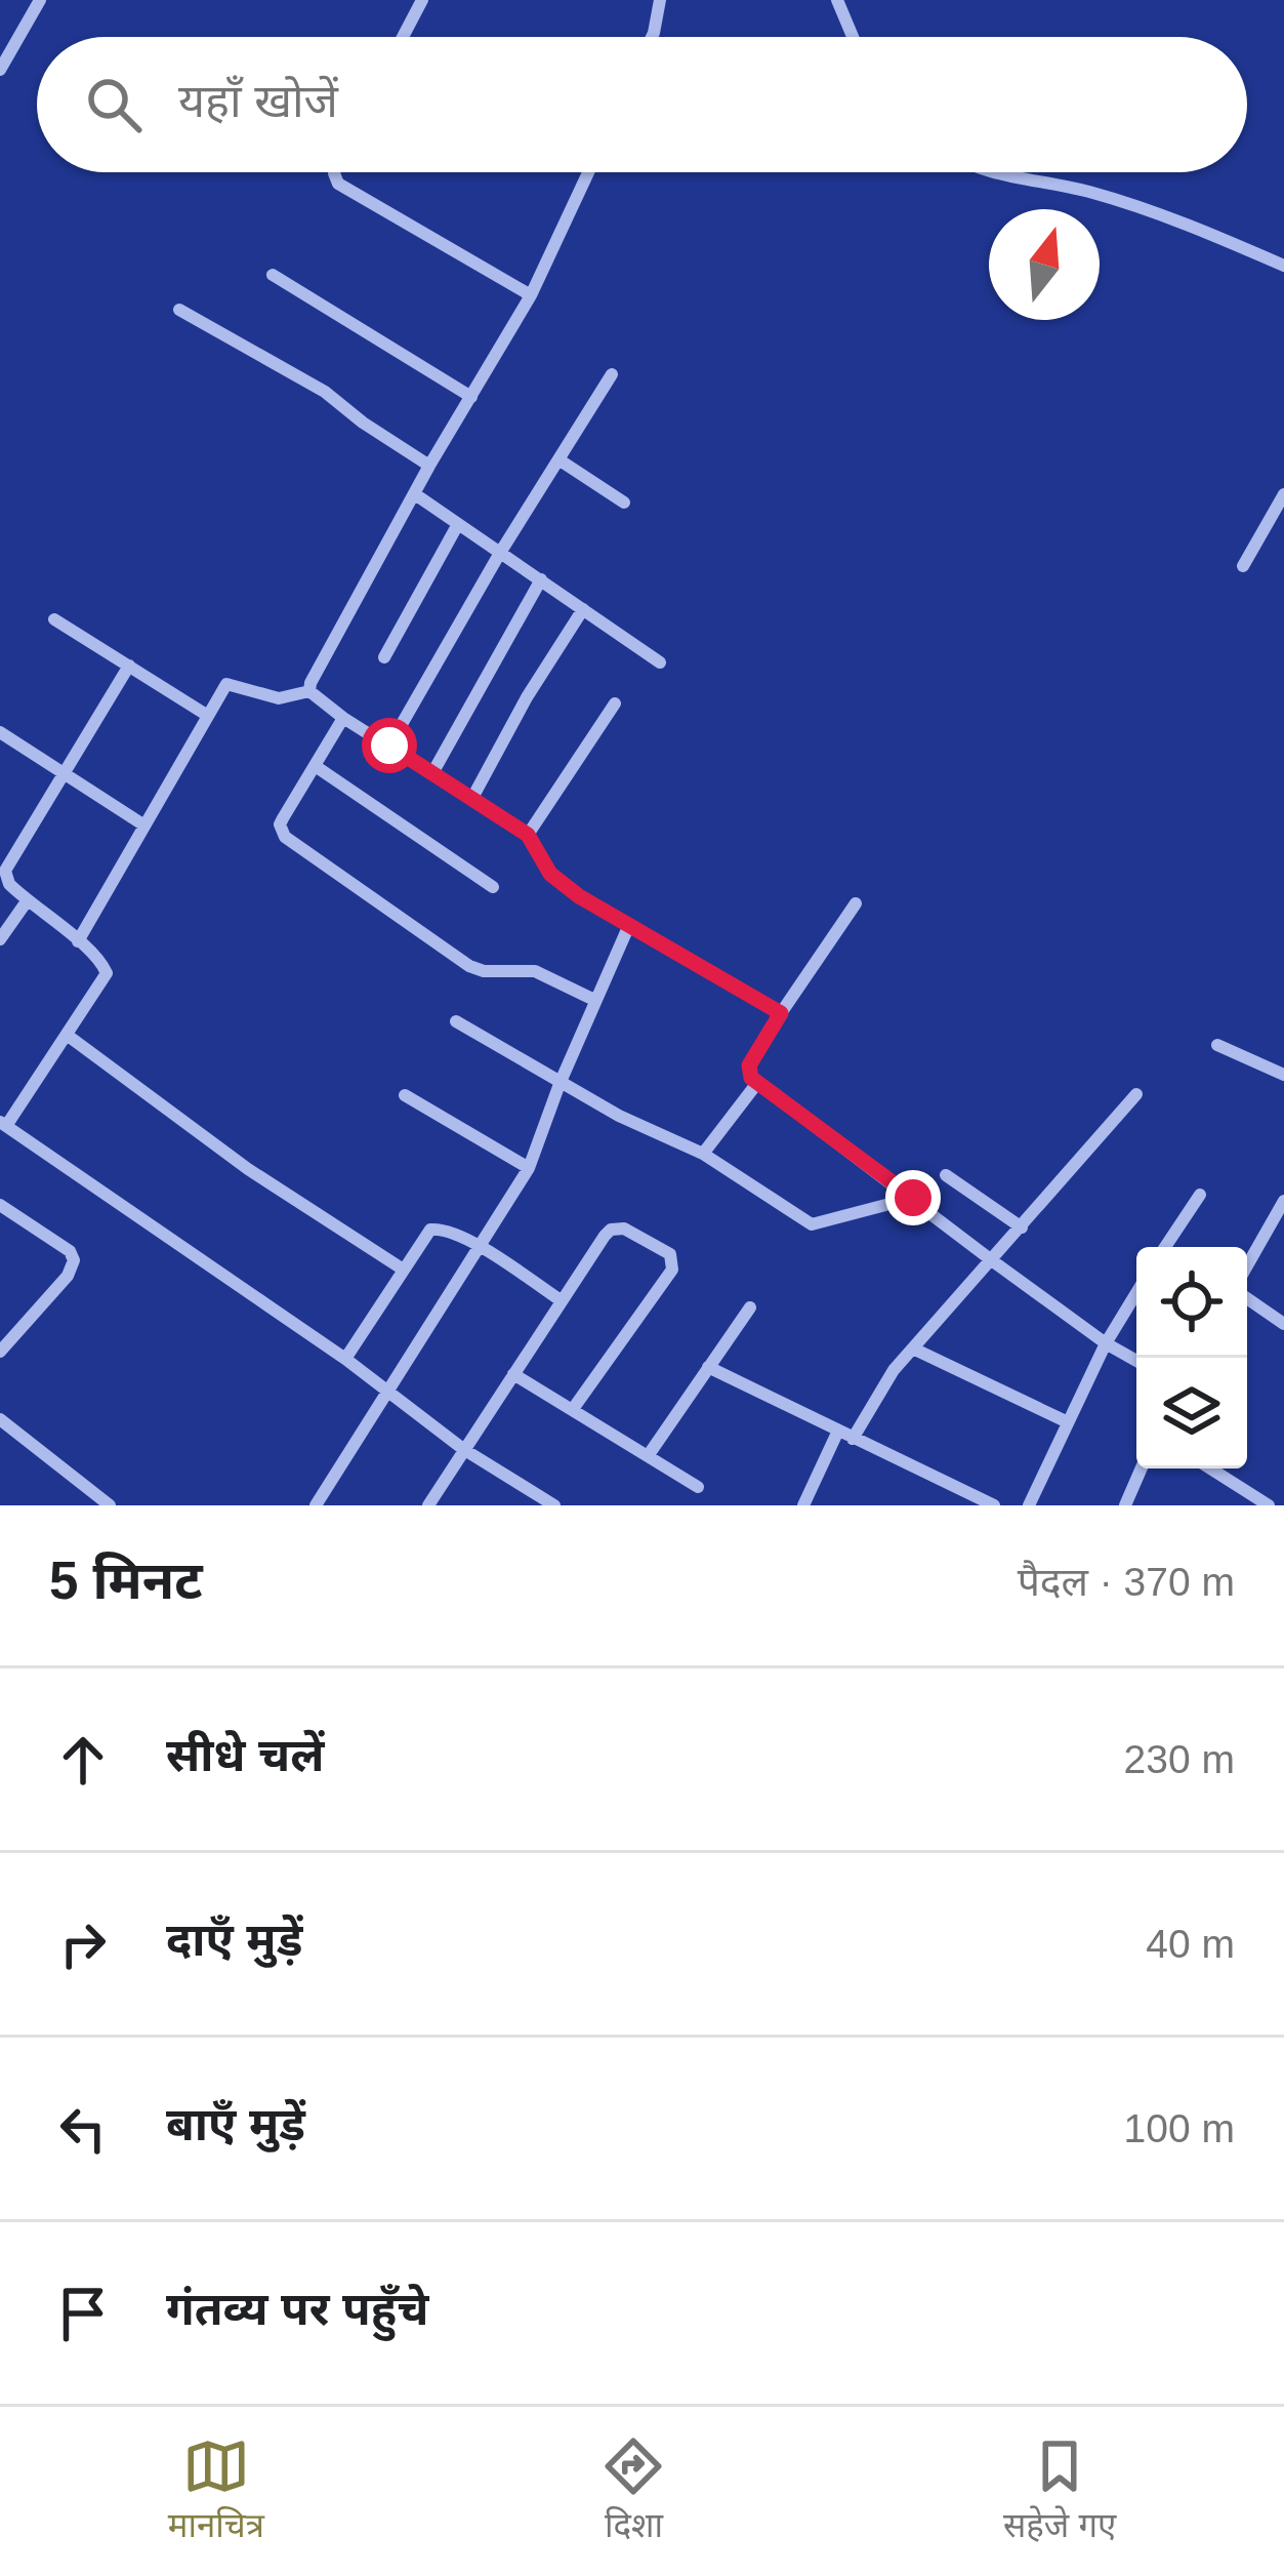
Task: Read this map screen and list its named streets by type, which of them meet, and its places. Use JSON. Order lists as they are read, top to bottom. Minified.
{"north":"top","page":{"search":"यहाँ खोजें","heading":["5 मिनट","पैदल · 370 m"],"list":[["सीधे चलें","230 m"],["दाएँ मुड़ें","40 m"],["बाएँ मुड़ें","100 m"],"गंतव्य पर पहुँचे"],"nav":["मानचित्र","दिशा","सहेजे गए"]}}
